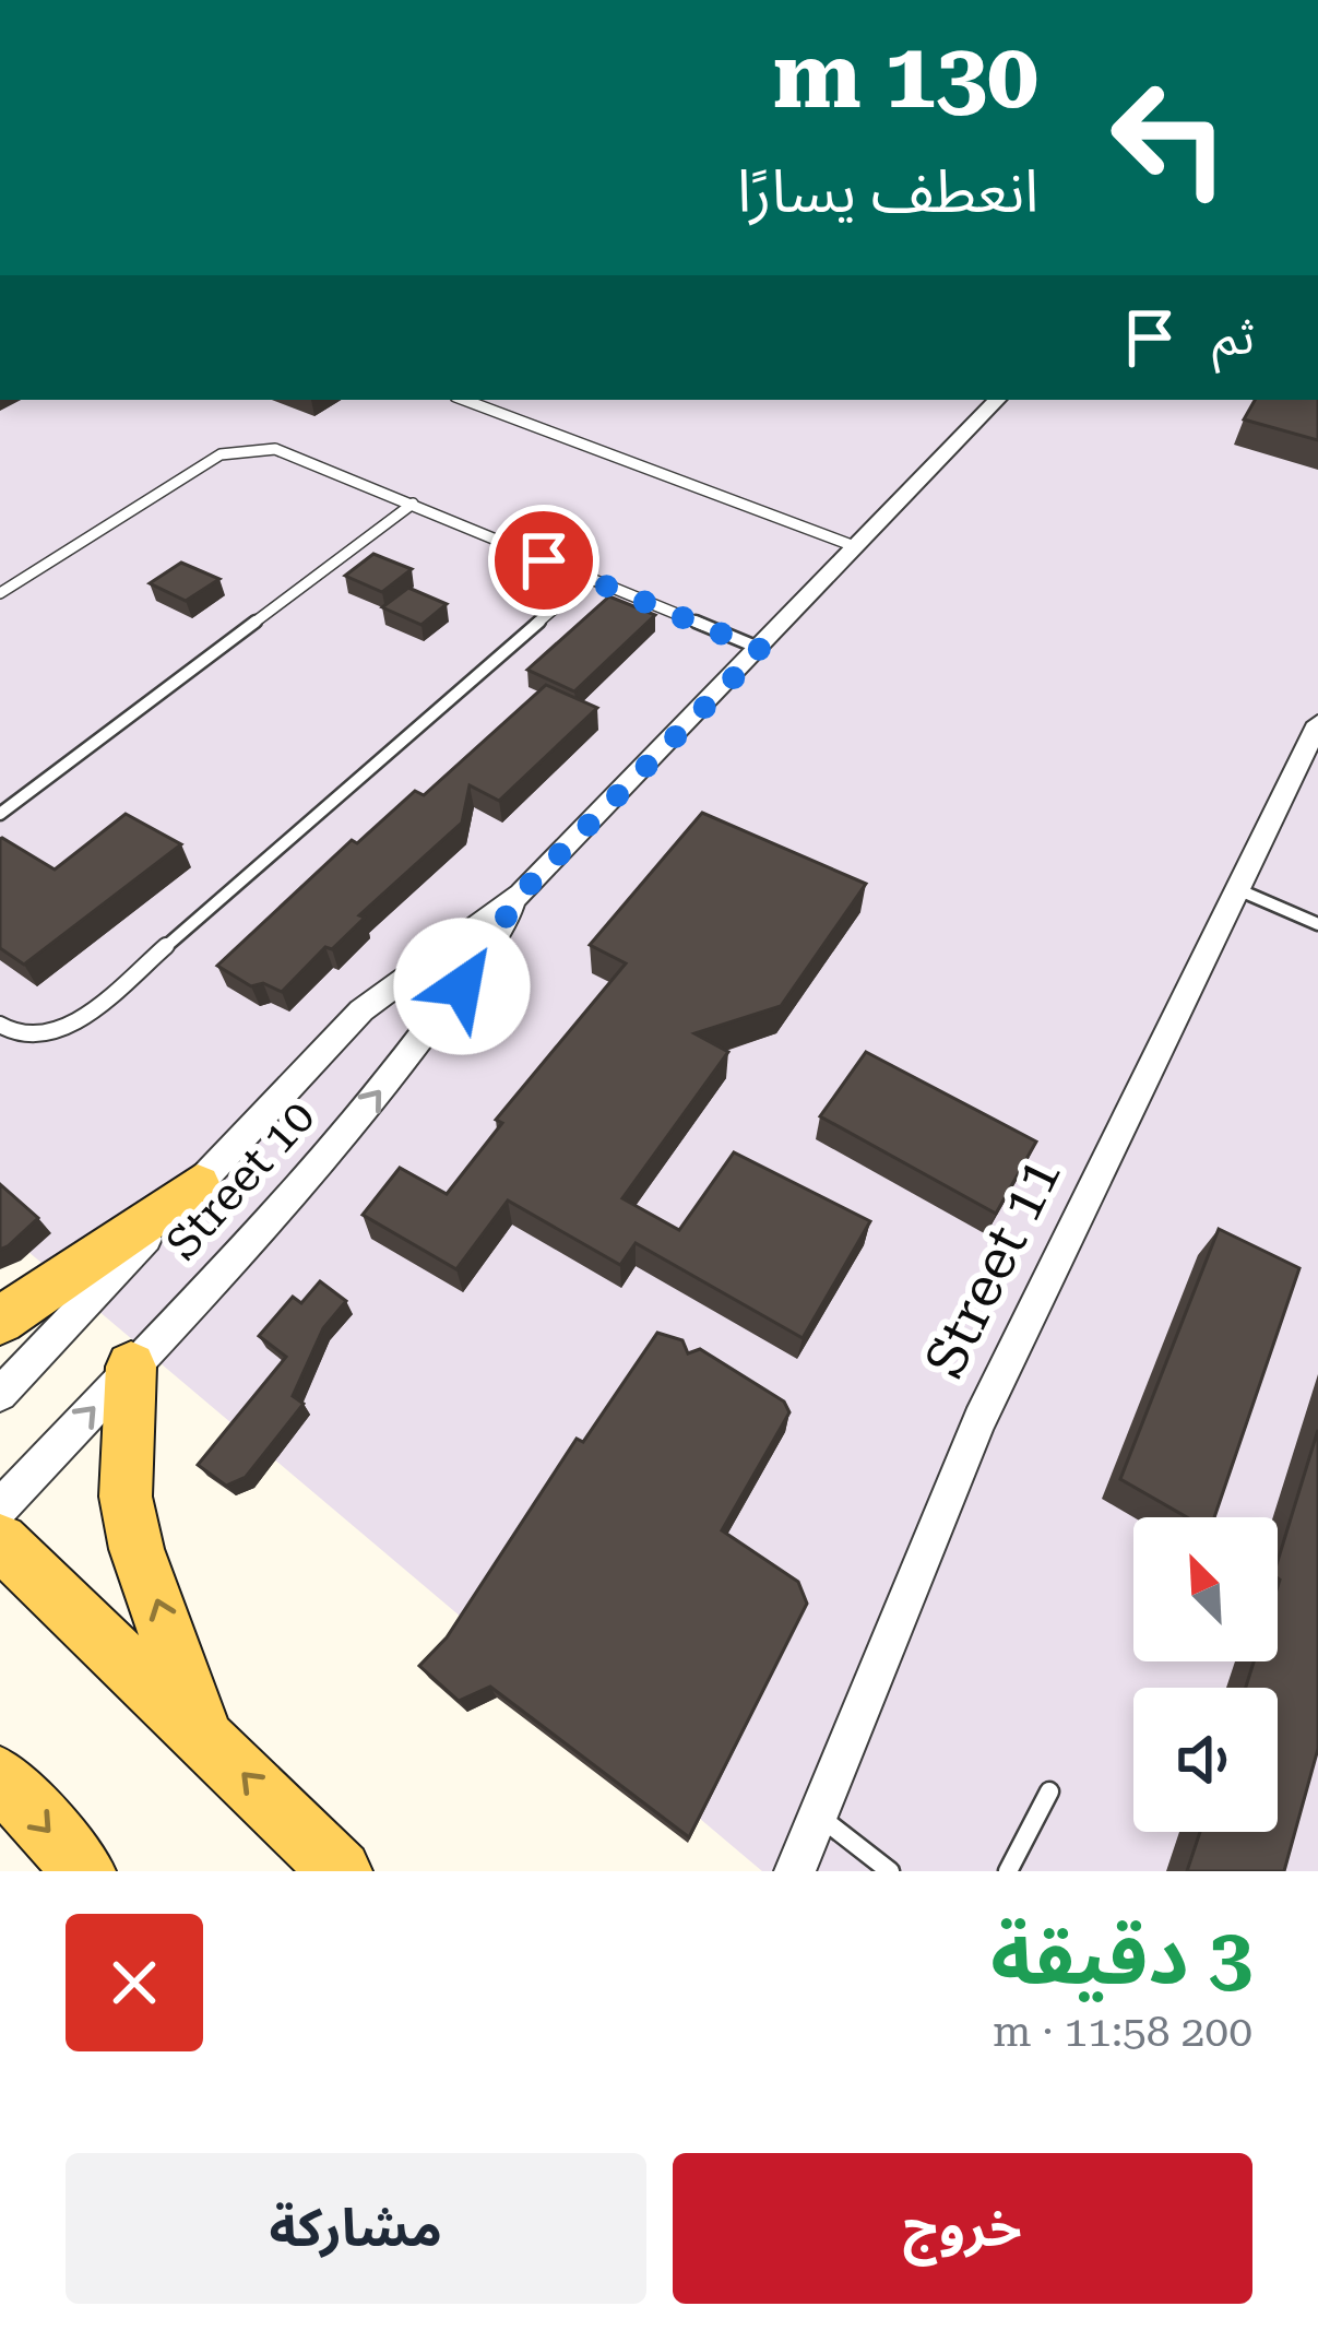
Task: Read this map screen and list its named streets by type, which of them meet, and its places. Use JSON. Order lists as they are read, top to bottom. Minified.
{"streets":{"street":["Street 10","Street 11"]},"north":"top left","page":{"turn":["130 m","انعطف يسارًا"],"then":"ثم","heading":["3 دقيقة","200 m · 11:58"],"buttons":["خروج","مشاركة"]}}
